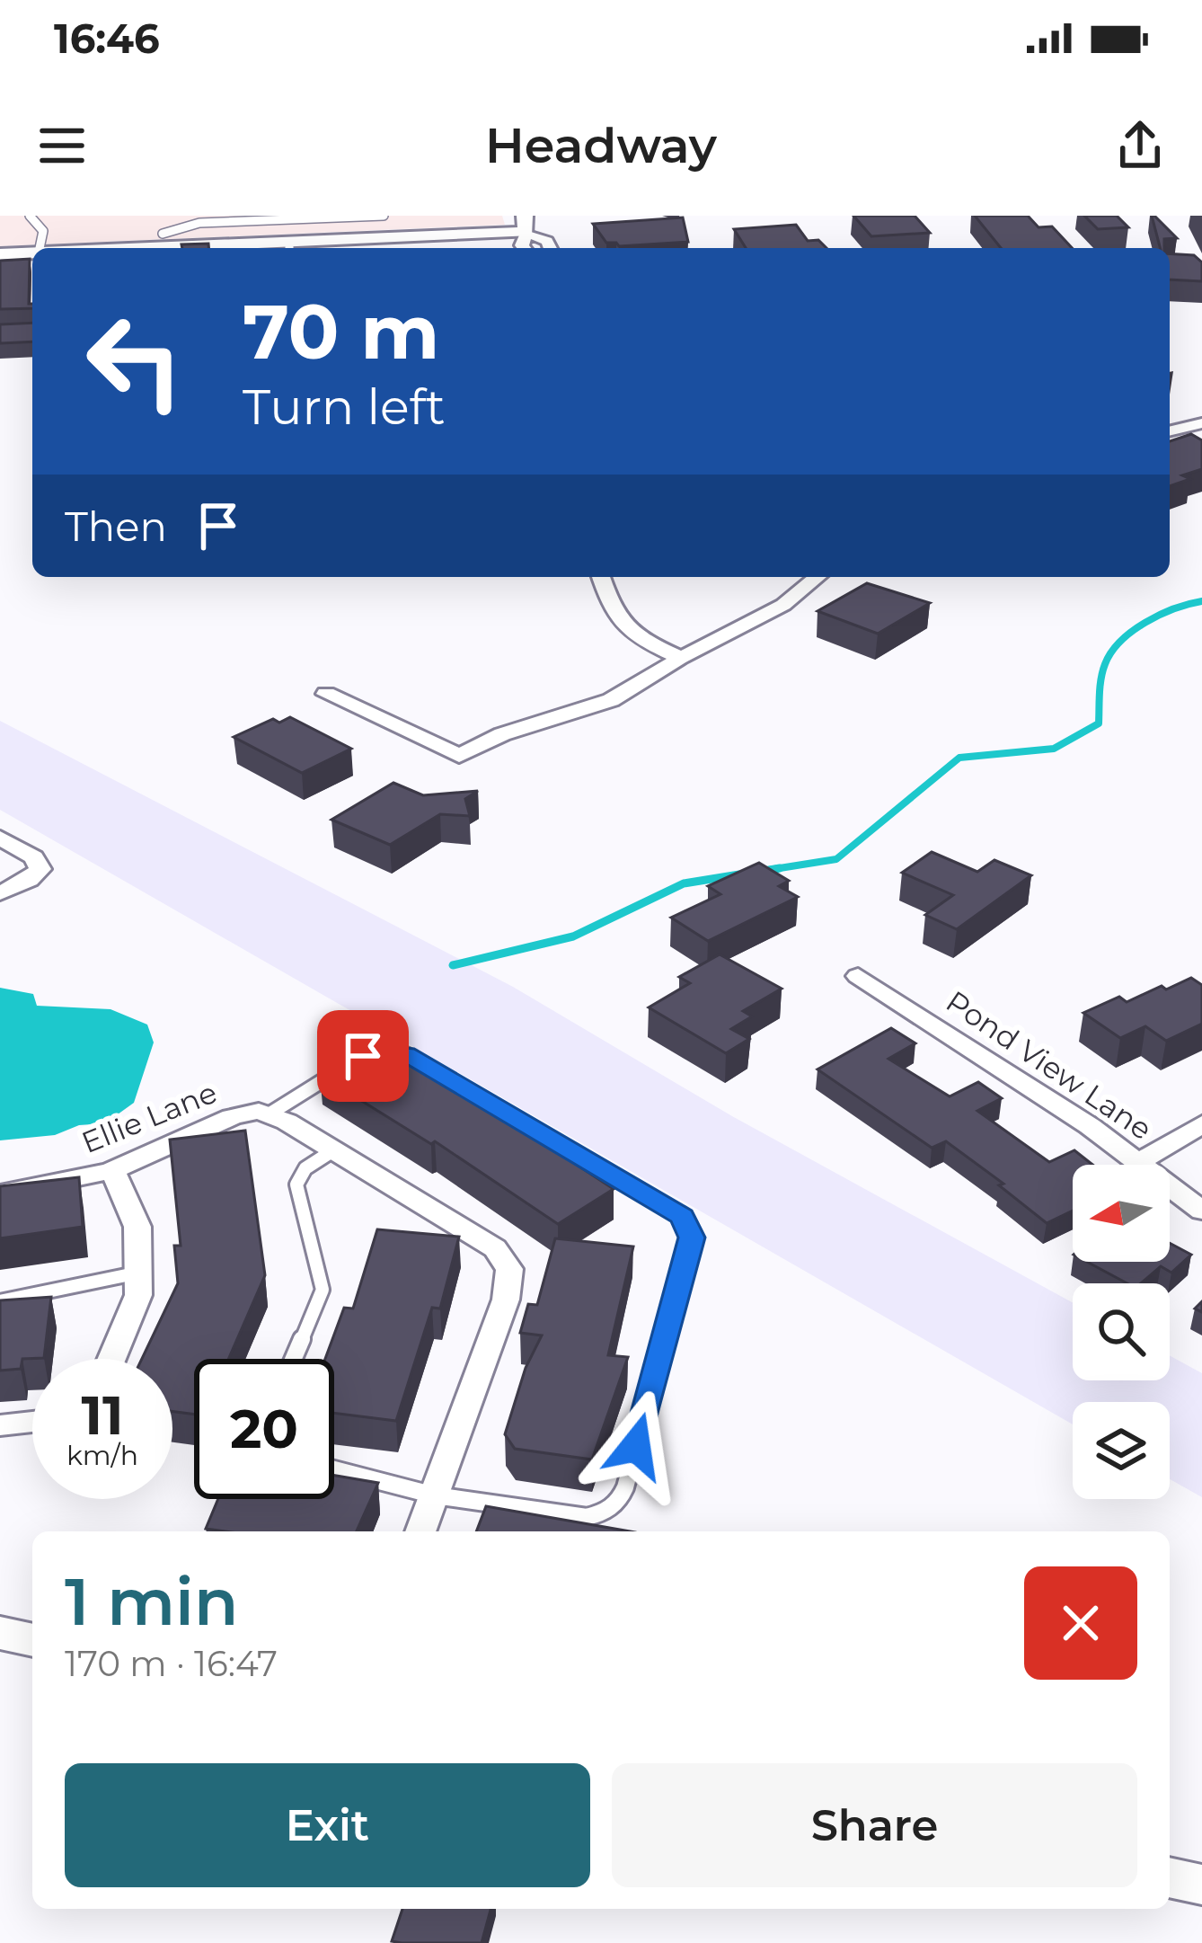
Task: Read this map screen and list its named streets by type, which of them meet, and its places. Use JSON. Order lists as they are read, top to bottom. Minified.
{"streets":{"street":["Pond View Lane","Ellie Lane"]},"north":"left","page":{"status":"16:46","header":"Headway","turn":["70 m","Turn left"],"then":"Then","speed":"11 km/h","limit":"20","heading":["1 min","170 m · 16:47"],"buttons":["Exit","Share"]}}
